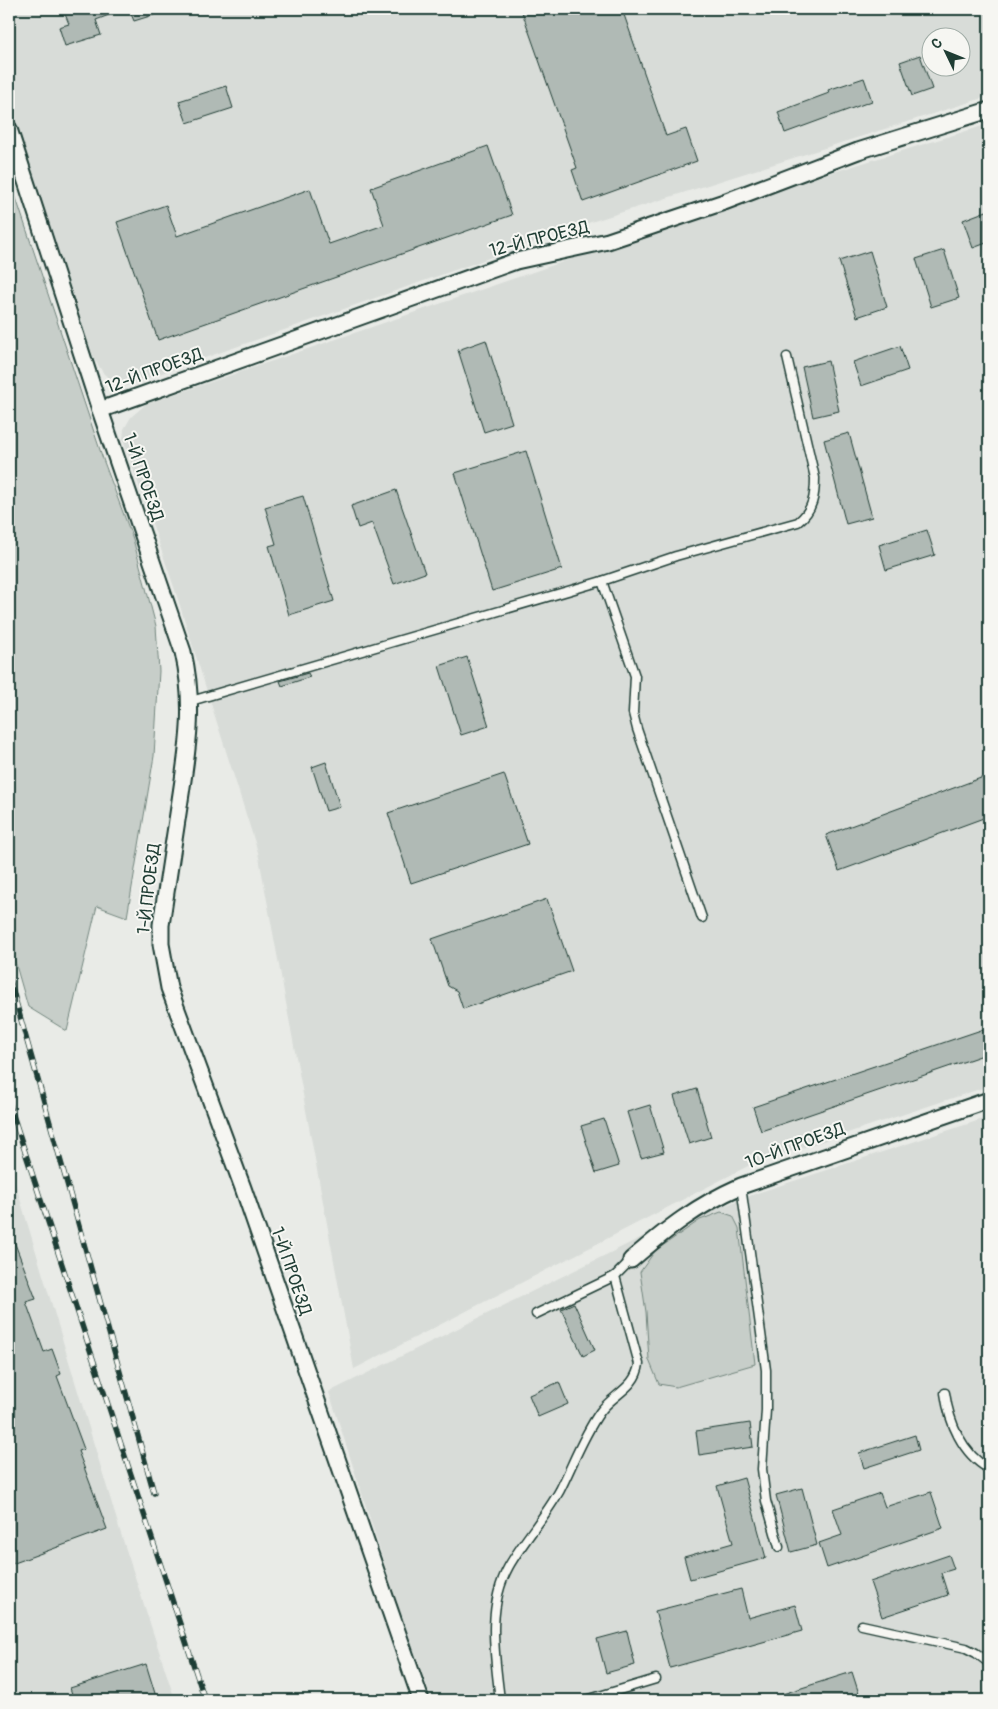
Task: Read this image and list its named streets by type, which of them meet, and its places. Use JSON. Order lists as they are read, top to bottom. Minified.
{"streets":{"street":["12-Й ПРОЕЗД","1-Й ПРОЕЗД","10-Й ПРОЕЗД"]},"crossings":[["12-Й ПРОЕЗД","1-Й ПРОЕЗД"]],"north":"top left"}
